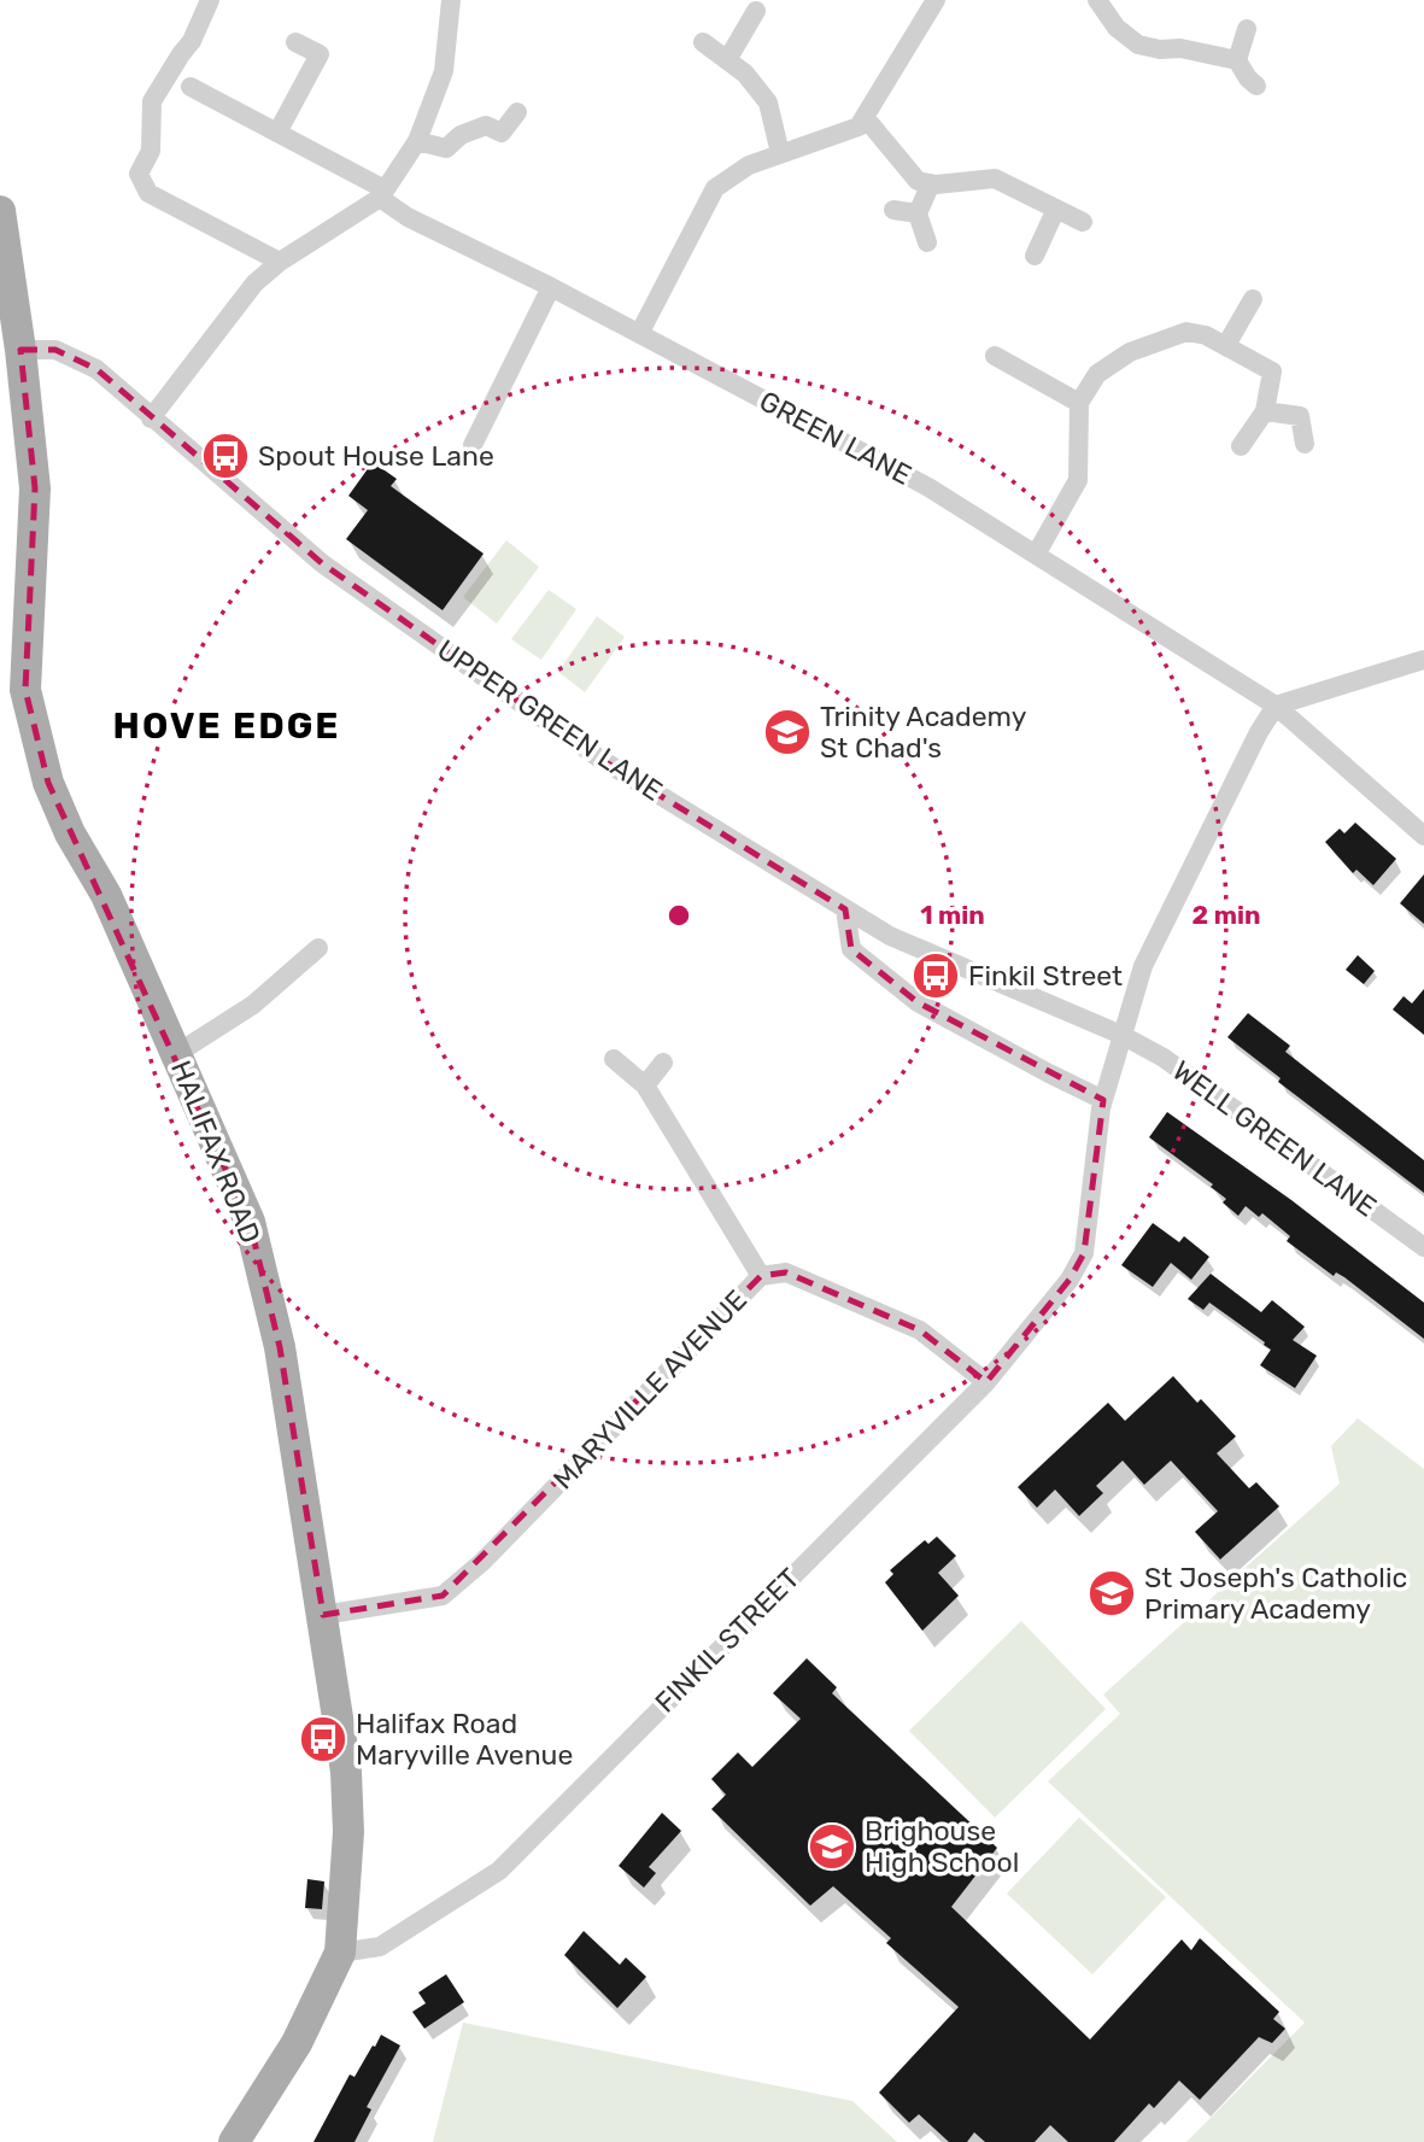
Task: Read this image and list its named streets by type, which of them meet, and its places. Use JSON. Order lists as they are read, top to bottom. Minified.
{"streets":{"main road":["HALIFAX ROAD"],"street":["GREEN LANE","UPPER GREEN LANE","WELL GREEN LANE","MARYVILLE AVENUE","FINKIL STREET"]},"crossings":[["GREEN LANE","FINKIL STREET"],["UPPER GREEN LANE","WELL GREEN LANE"],["UPPER GREEN LANE","HALIFAX ROAD"],["UPPER GREEN LANE","FINKIL STREET"],["WELL GREEN LANE","FINKIL STREET"],["HALIFAX ROAD","MARYVILLE AVENUE"],["HALIFAX ROAD","FINKIL STREET"],["MARYVILLE AVENUE","FINKIL STREET"]],"districts":["HOVE EDGE"],"places":{"bus stop":["Spout House Lane","Finkil Street","Halifax Road Maryville Avenue"],"school or university":["Trinity Academy St Chad's","St Joseph's Catholic Primary Academy","Brighouse High School"]},"rings":["1 min","2 min"]}
